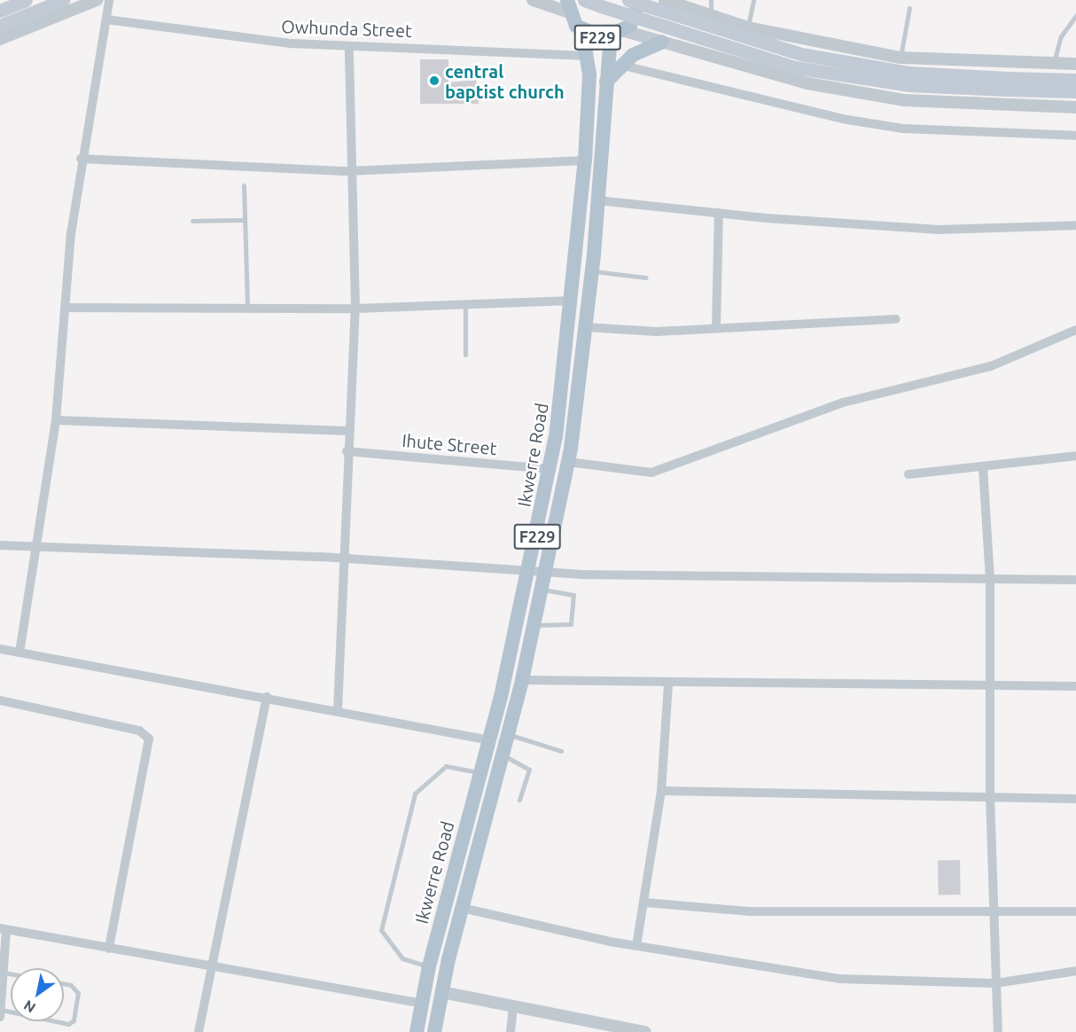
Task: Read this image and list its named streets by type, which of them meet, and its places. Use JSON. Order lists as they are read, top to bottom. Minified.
{"streets":{"main road":["F229","Ikwerre Road"],"street":["Owhunda Street","Ihute Street"]},"crossings":[["Owhunda Street","Ikwerre Road"],["F229","Ikwerre Road"],["Ihute Street","Ikwerre Road"]],"places":["central baptist church"],"north":"bottom left"}
